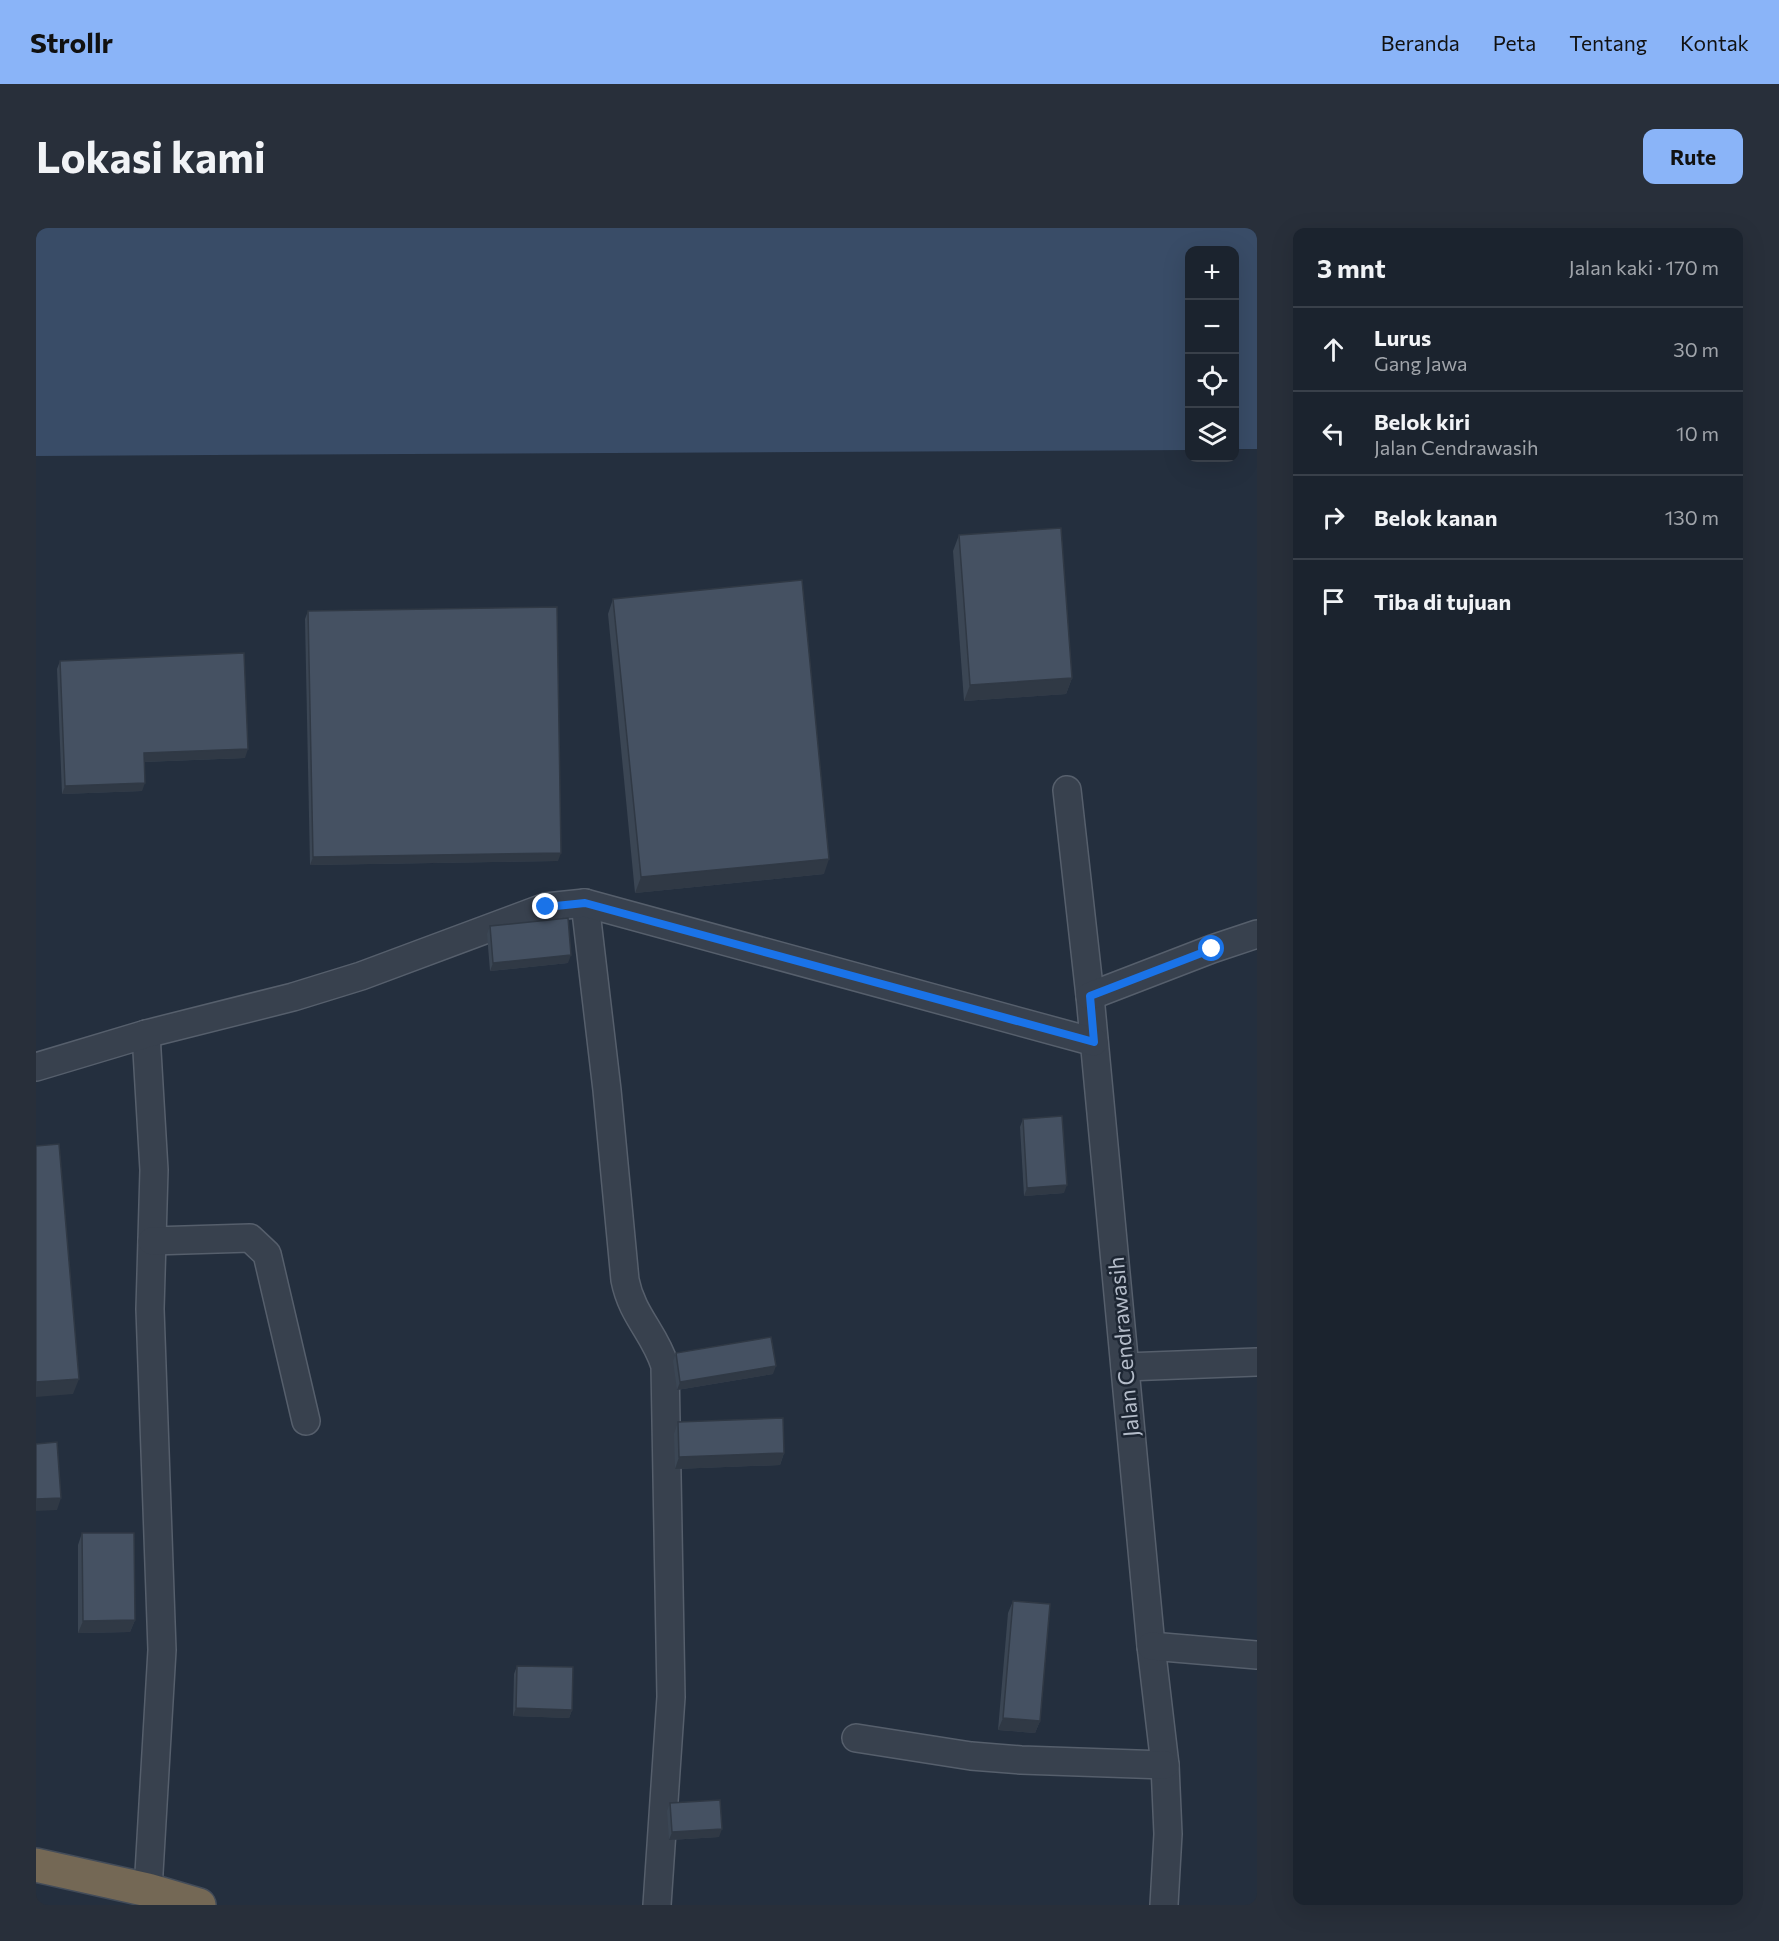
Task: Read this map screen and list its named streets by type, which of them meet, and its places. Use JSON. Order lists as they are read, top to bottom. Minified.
{"streets":{"street":["Jalan Cendrawasih"]},"page":{"header":"Strollr","nav":["Beranda","Peta","Tentang","Kontak"],"buttons":"Rute","title":"Lokasi kami","heading":["3 mnt","Jalan kaki · 170 m"],"map_buttons":["+","−"],"list":[["Lurus","Gang Jawa","30 m"],["Belok kiri","Jalan Cendrawasih","10 m"],["Belok kanan","130 m"],"Tiba di tujuan"]}}
